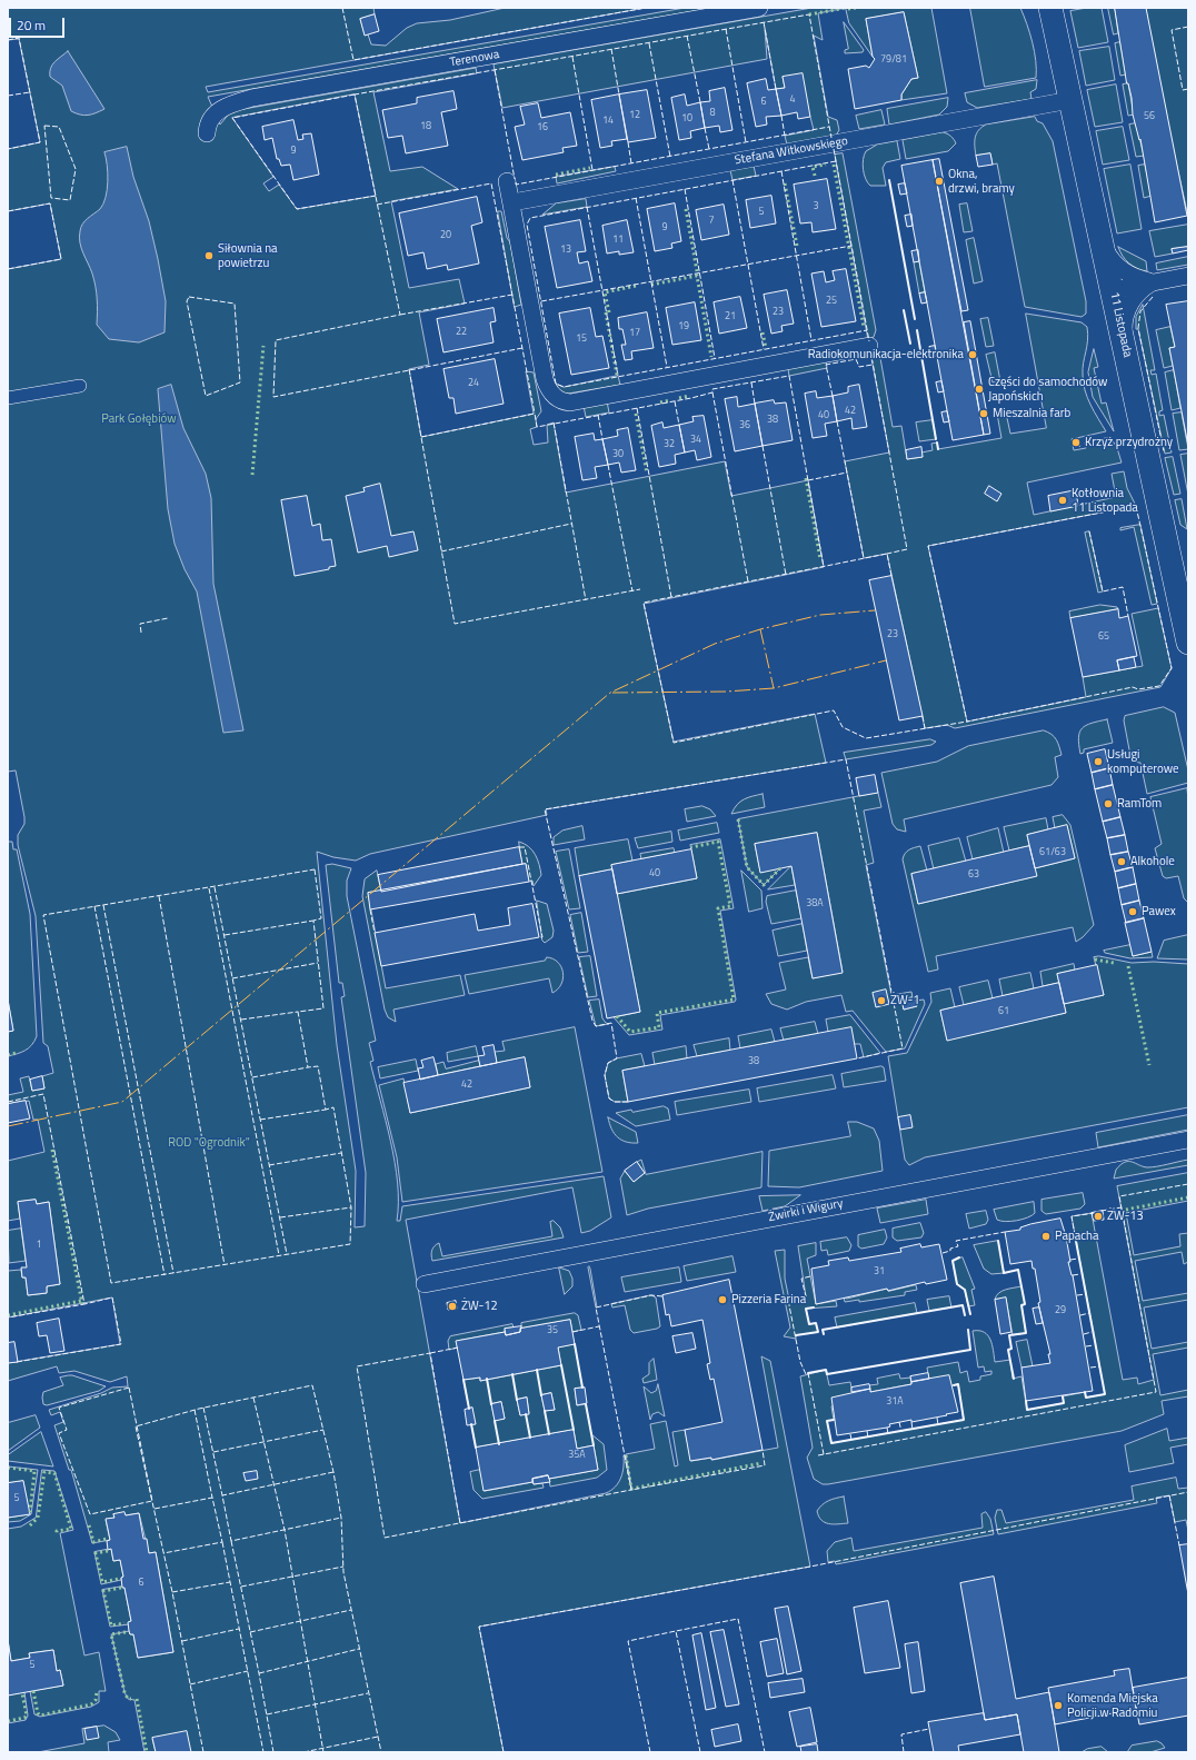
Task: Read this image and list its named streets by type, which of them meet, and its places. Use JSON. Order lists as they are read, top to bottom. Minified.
{"streets":{"main road":["11 Listopada"],"street":["Terenowa","Stefana Witkowskiego","Żwirki i Wigury"]},"crossings":[["Stefana Witkowskiego","11 Listopada"]],"parks":["Park Gołębiów","ROD \"Ogrodnik\""],"places":["Okna, drzwi, bramy","Siłownia na powietrzu","Radiokomunikacja-elektronika","Części do samochodów Japońskich","Mieszalnia farb","Krzyż przydrożny","Kotłownia 11 Listopada","Usługi komputerowe","RamTom","Alkohole","Pawex","ŻW-1","ŻW-13","Papacha","Pizzeria Farina","ŻW-12","Komenda Miejska Policji w Radomiu"],"house_numbers":["79/81","4","6","8","12","56","10","14","18","16","9","3","5","7","9","20","11","13","25","23","21","19","22","17","15","24","42","40","38","36","34","32","30","23","65","61/63","40","63","38A","61","38","42","1","31","29","35","31A","35A","5","6","5"],"scale_bar":"20 m"}
